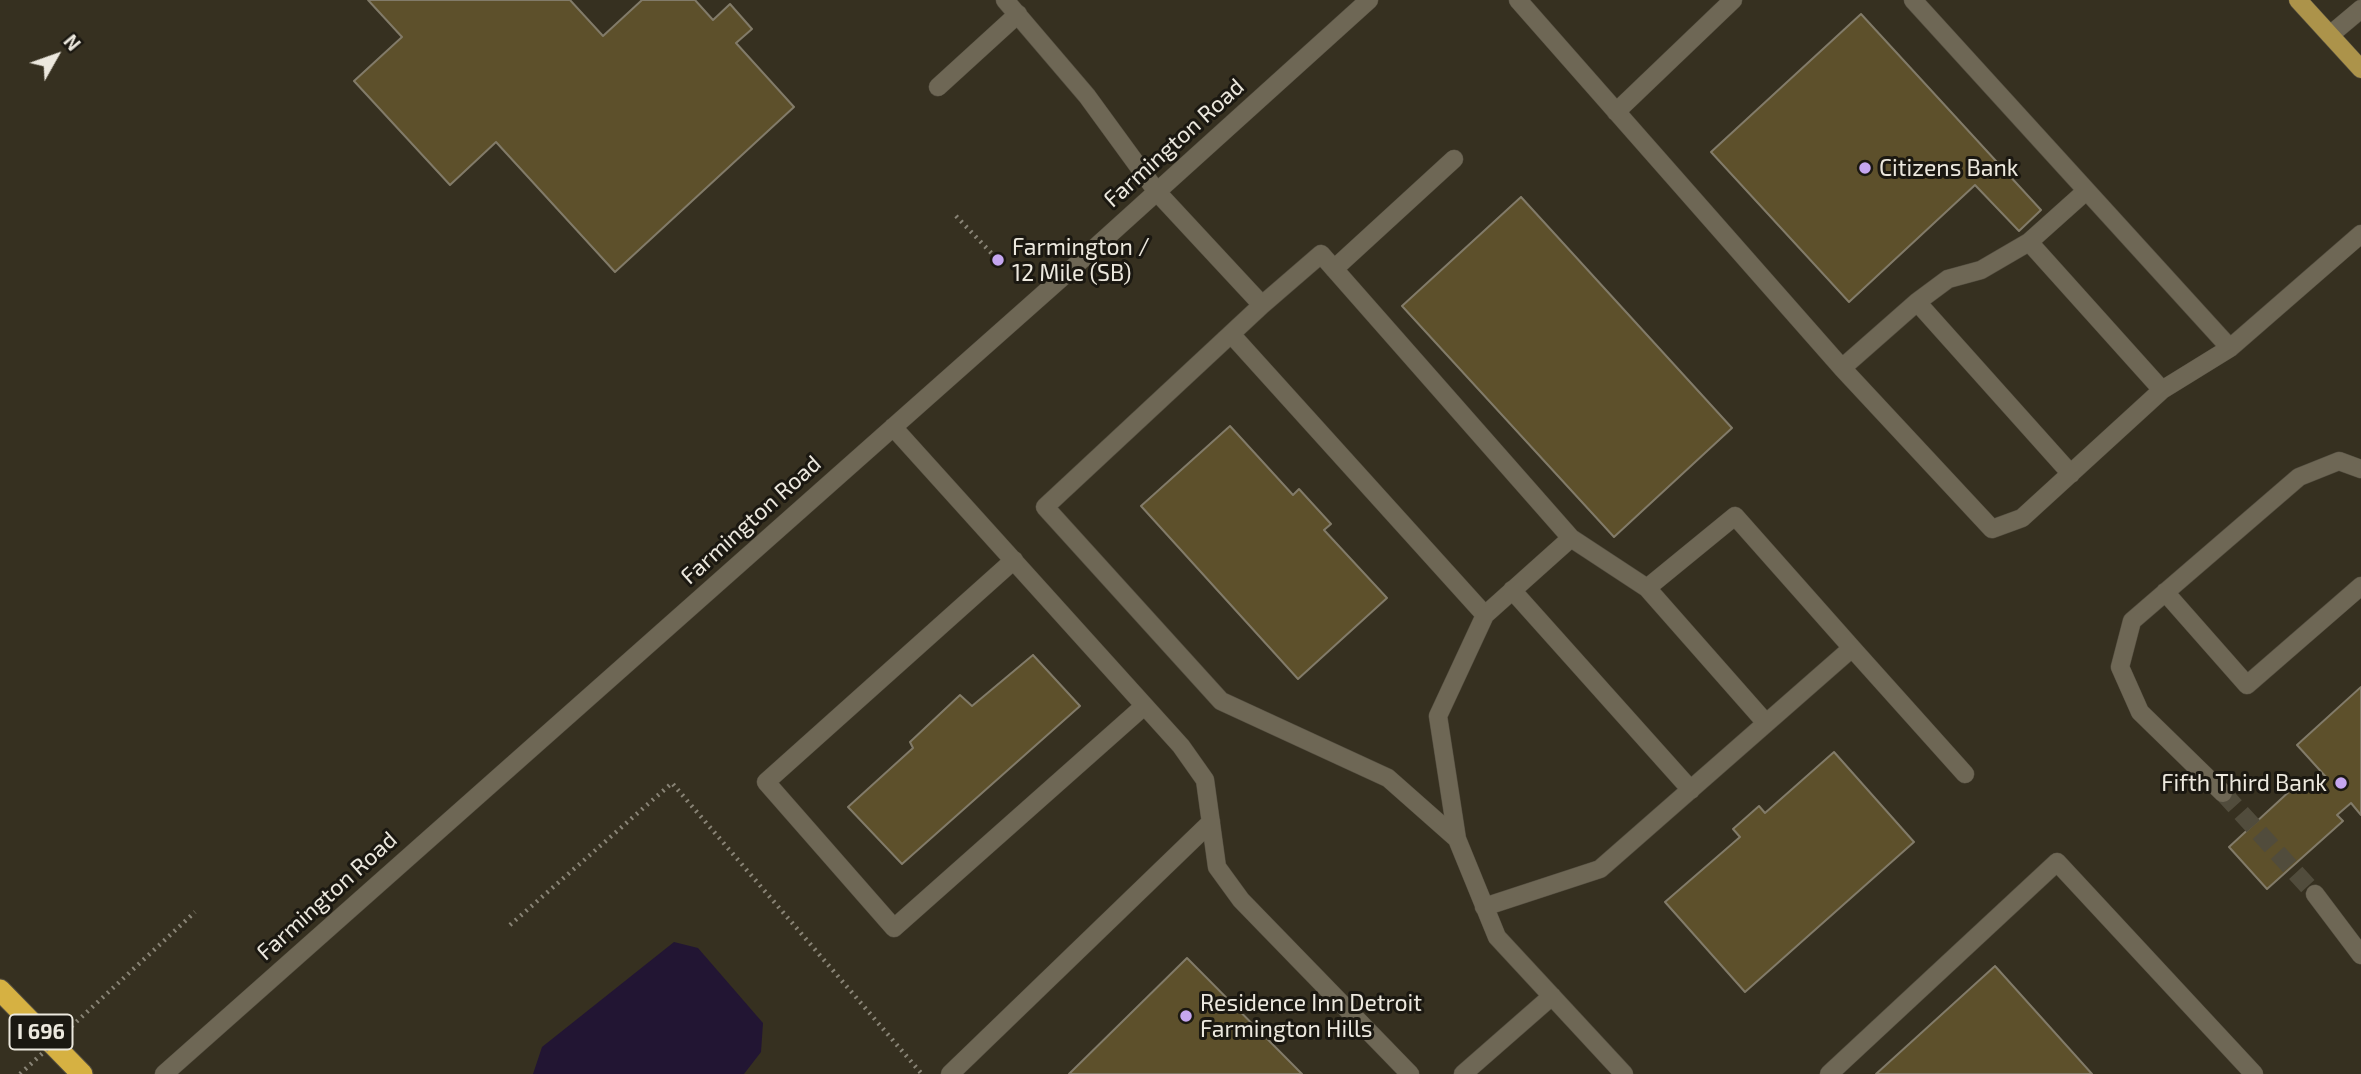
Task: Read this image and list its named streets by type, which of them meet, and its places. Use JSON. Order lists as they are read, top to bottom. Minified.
{"streets":{"highway":["I 696"],"street":["Farmington Road"]},"places":["Citizens Bank","Farmington / 12 Mile (SB)","Fifth Third Bank","Residence Inn Detroit Farmington Hills"],"north":"top right"}
